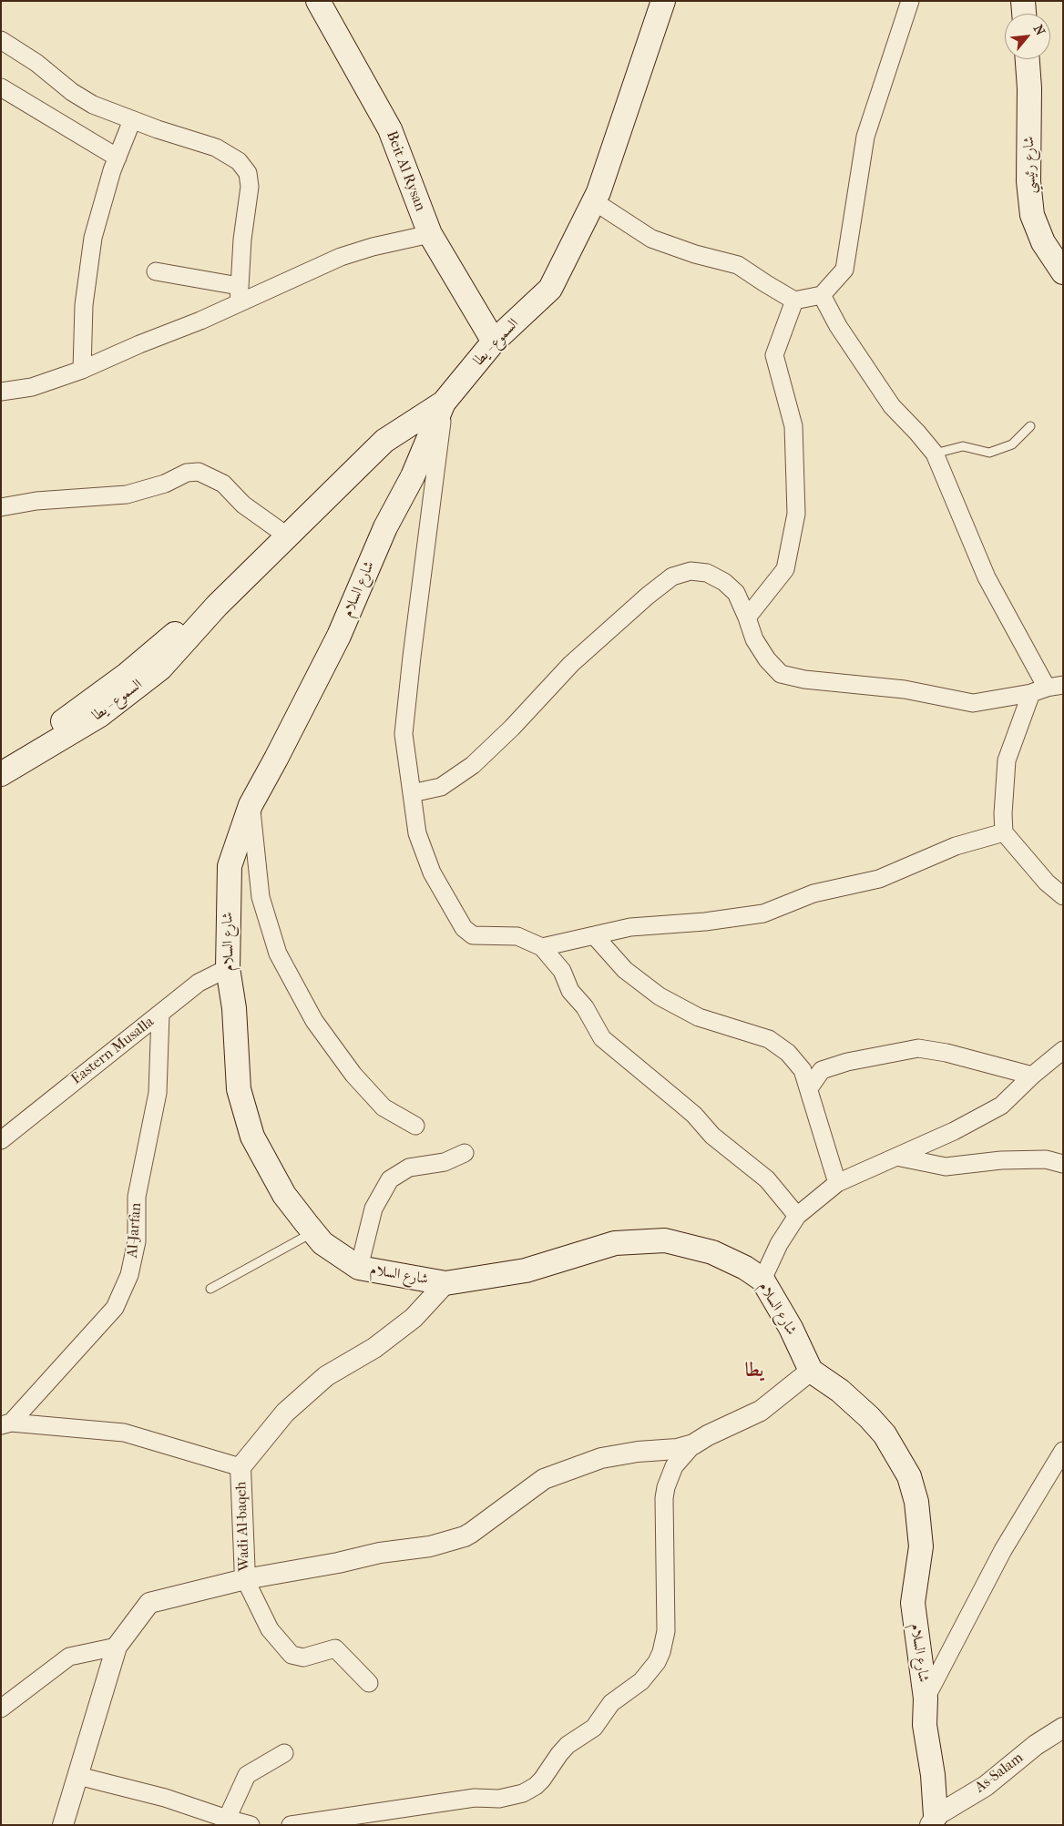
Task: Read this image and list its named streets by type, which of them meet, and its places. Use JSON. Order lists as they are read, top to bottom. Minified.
{"streets":{"main road":["شارع رئيسي","Beit Al Rysan","السموع - يطا","شارع السلام"],"street":["Eastern Musalla","Al-Jarfan","Wadi Al-baqeh","As-Salam"]},"crossings":[["Beit Al Rysan","السموع - يطا"],["السموع - يطا","شارع السلام"],["شارع السلام","Eastern Musalla"],["شارع السلام","Wadi Al-baqeh"],["شارع السلام","As-Salam"],["Eastern Musalla","Al-Jarfan"]],"districts":["يطا"],"north":"top right"}
